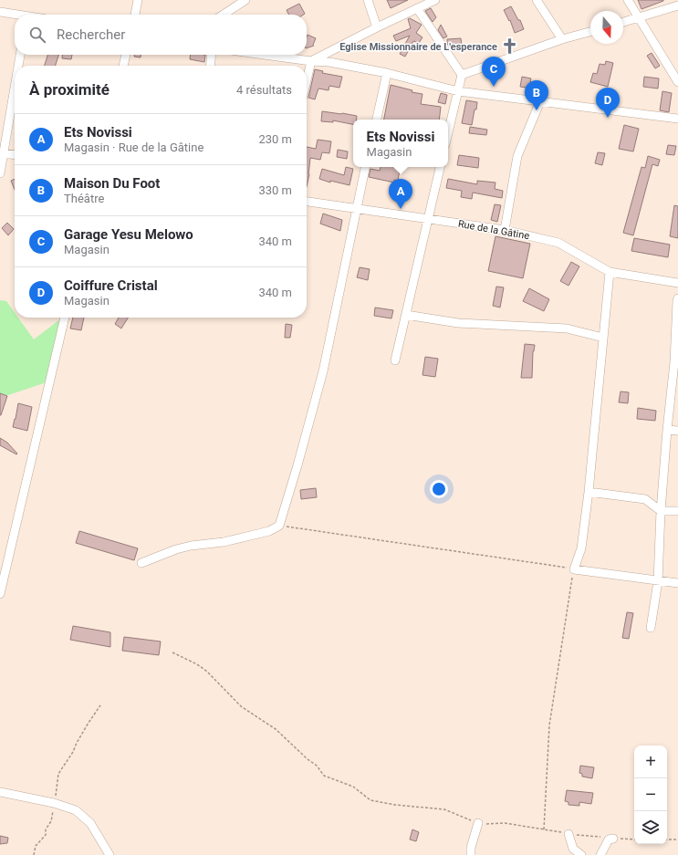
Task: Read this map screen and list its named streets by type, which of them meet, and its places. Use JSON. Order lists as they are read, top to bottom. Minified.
{"streets":{"street":["Rue de la Gâtine"]},"places":{"church":["Eglise Missionnaire de L'esperance"]},"north":"bottom","page":{"search":"Rechercher","pins":["C","B","D","A"],"heading":["À proximité","4 résultats"],"list":[{"mark":"A","name":"Ets Novissi","note":"Magasin · Rue de la Gâtine","value":"230 m"},{"mark":"B","name":"Maison Du Foot","note":"Théâtre","value":"330 m"},{"mark":"C","name":"Garage Yesu Melowo","note":"Magasin","value":"340 m"},{"mark":"D","name":"Coiffure Cristal","note":"Magasin","value":"340 m"}],"popup":["Ets Novissi","Magasin"],"map_buttons":["+","−"]}}
